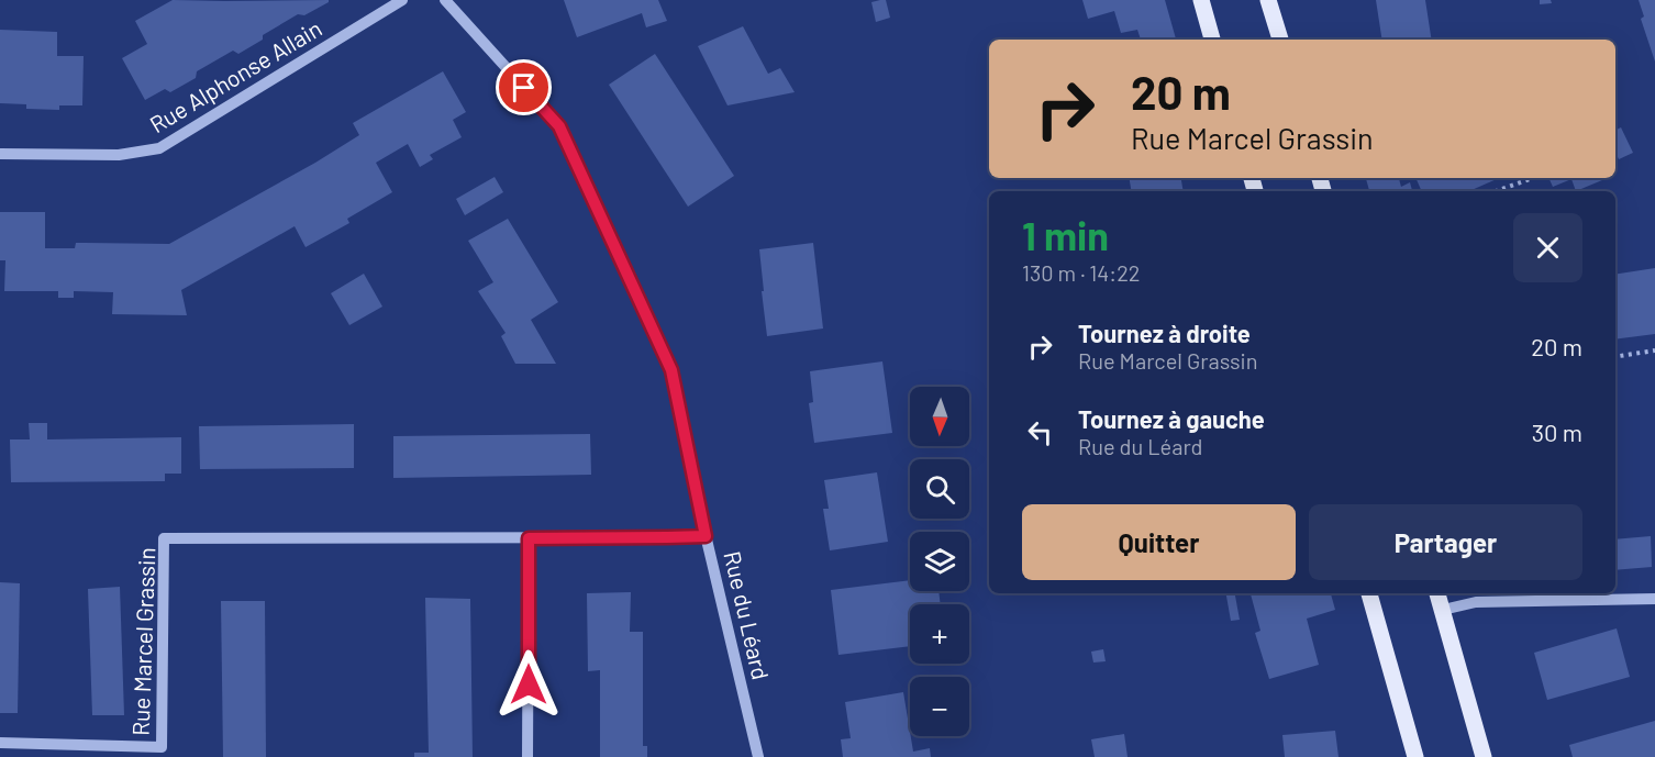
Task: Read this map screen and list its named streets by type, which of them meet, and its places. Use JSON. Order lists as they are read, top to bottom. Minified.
{"streets":{"street":["Rue Alphonse Allain","Rue du Léard","Rue Marcel Grassin"]},"crossings":[["Rue du Léard","Rue Marcel Grassin"]],"north":"bottom","page":{"turn":["20 m","Rue Marcel Grassin"],"heading":["1 min","130 m · 14:22"],"list":[{"name":"Tournez à droite","note":"Rue Marcel Grassin","value":"20 m"},{"name":"Tournez à gauche","note":"Rue du Léard","value":"30 m"}],"map_buttons":["+","−"],"buttons":["Quitter","Partager"]}}
